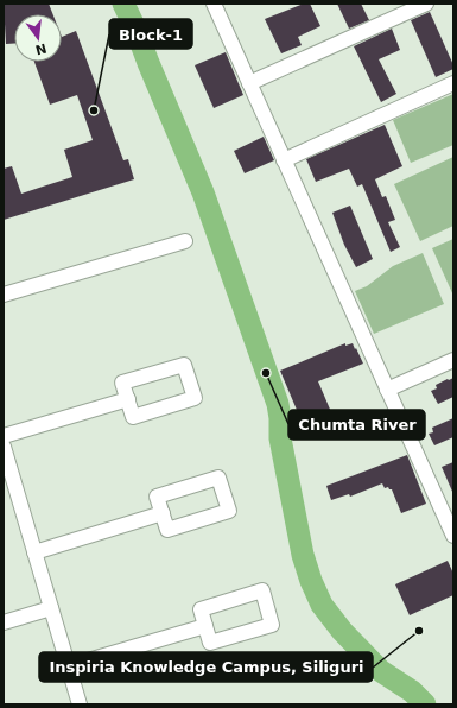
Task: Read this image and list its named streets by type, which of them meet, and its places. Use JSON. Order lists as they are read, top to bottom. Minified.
{"places":["Block-1","Chumta River","Inspiria Knowledge Campus, Siliguri"],"north":"bottom"}
